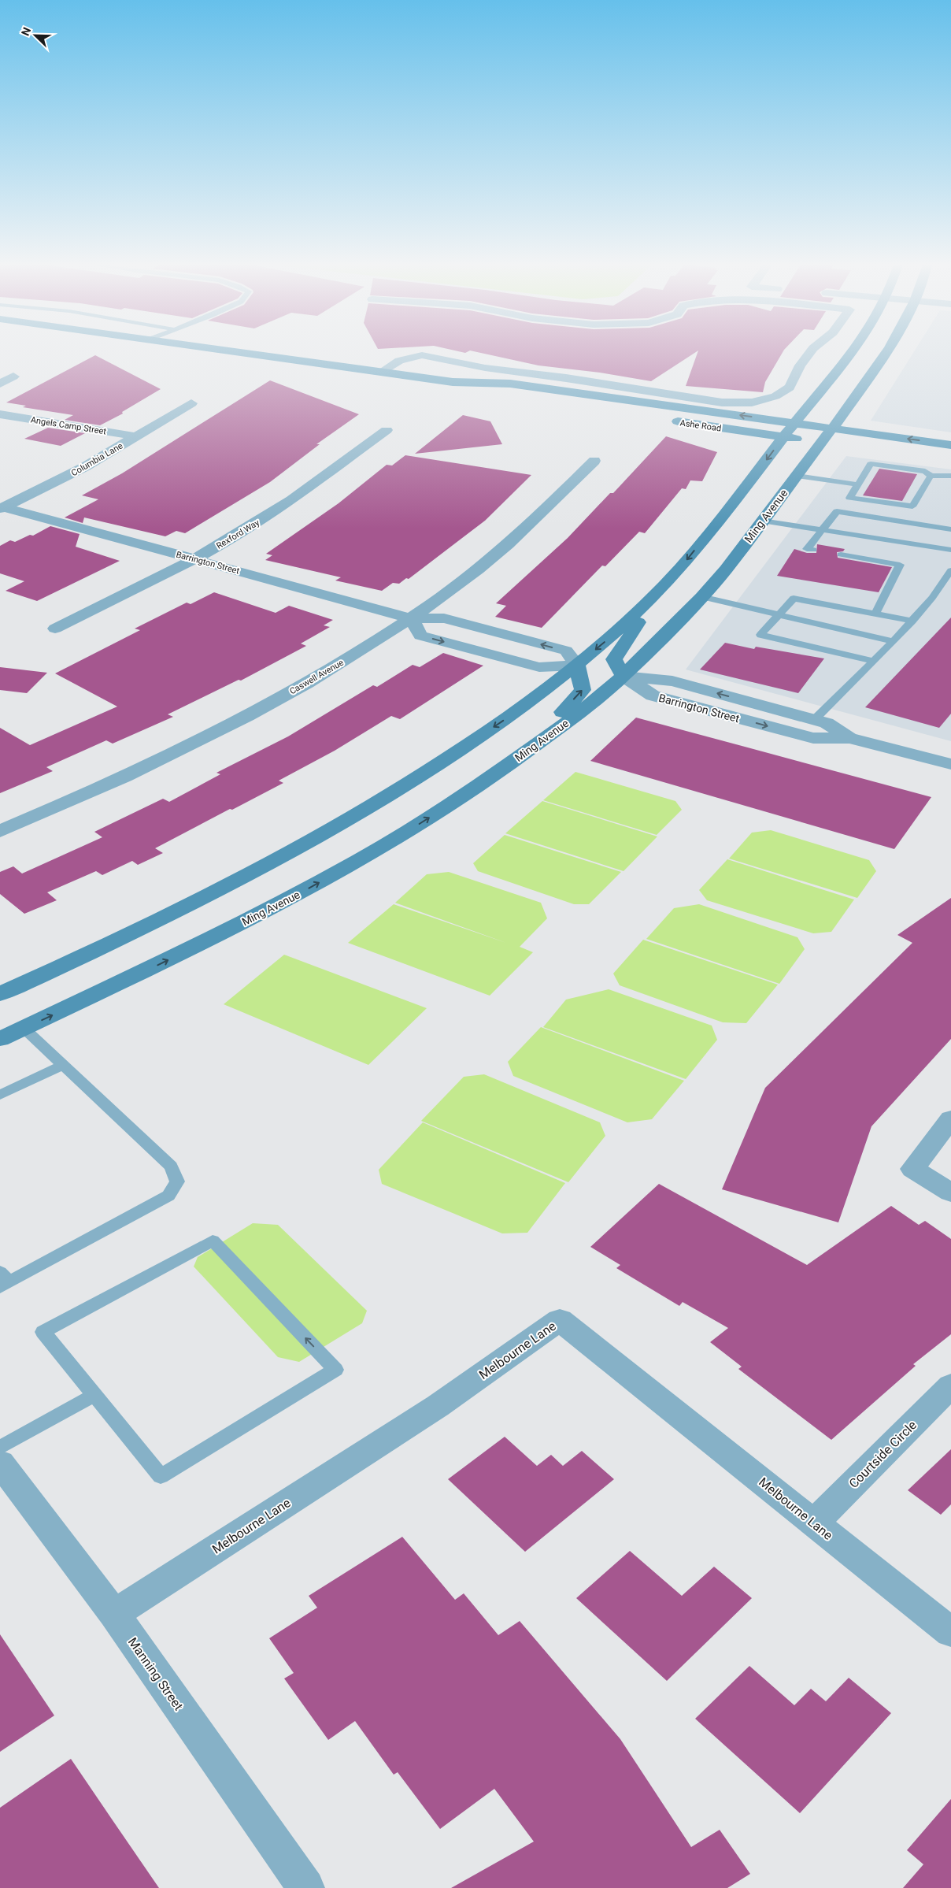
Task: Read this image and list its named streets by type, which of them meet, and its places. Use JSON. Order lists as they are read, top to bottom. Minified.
{"streets":{"main road":["Ashe Road","Ming Avenue"],"street":["Angels Camp Street","Columbia Lane","Rexford Way","Barrington Street","Caswell Avenue","Melbourne Lane","Courtside Circle","Manning Street"]},"crossings":[["Angels Camp Street","Columbia Lane"],["Ashe Road","Ming Avenue"],["Columbia Lane","Barrington Street"],["Ming Avenue","Barrington Street"],["Rexford Way","Barrington Street"],["Barrington Street","Caswell Avenue"],["Melbourne Lane","Courtside Circle"],["Melbourne Lane","Manning Street"]],"north":"top left"}
